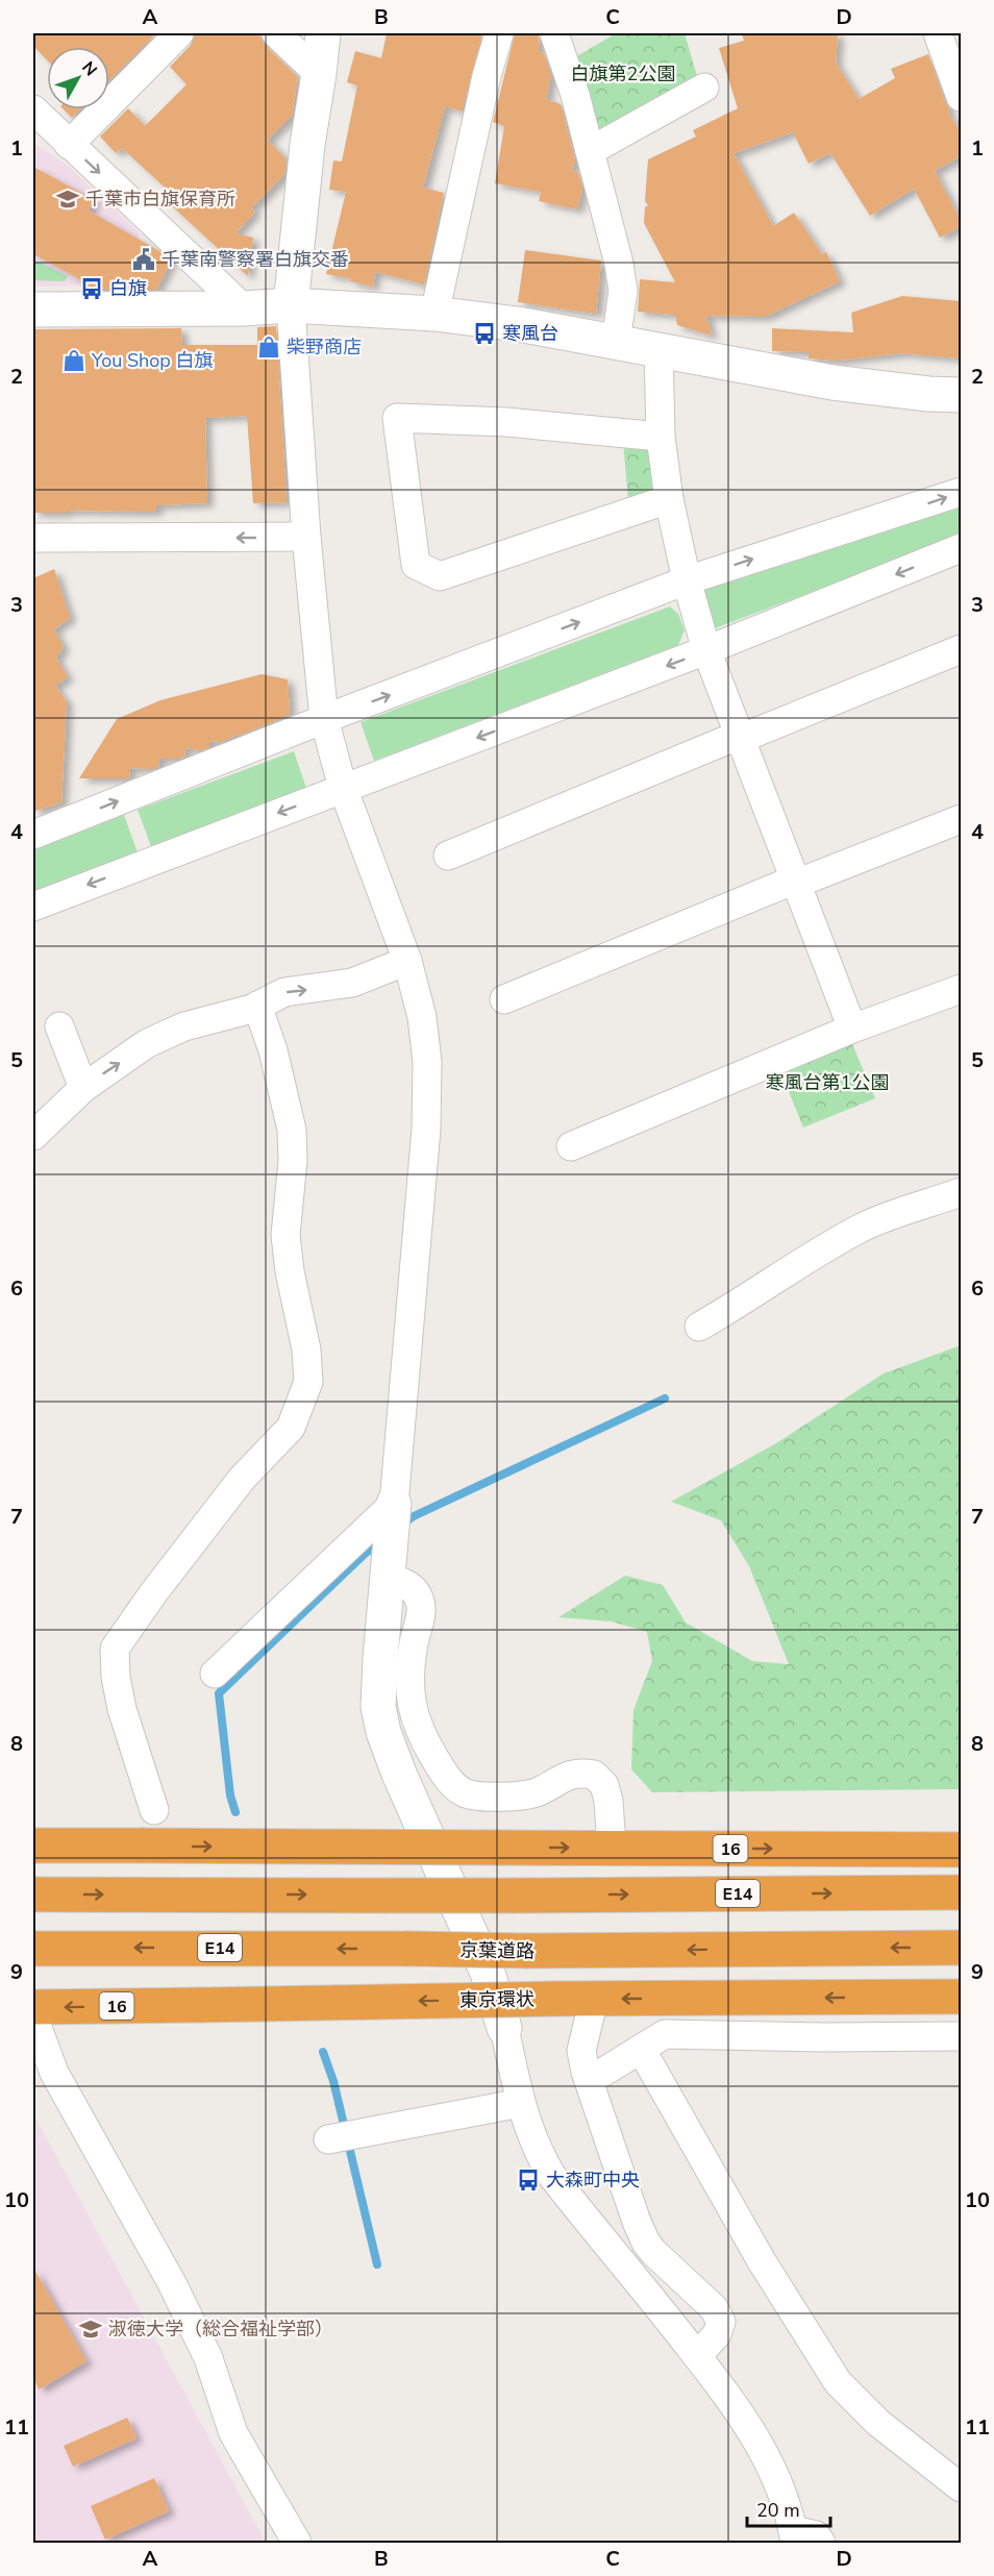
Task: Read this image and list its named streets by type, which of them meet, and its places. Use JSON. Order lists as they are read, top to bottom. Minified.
{"streets":{"highway":["16","E14","京葉道路","東京環状"]},"parks":["白旗第2公園","寒風台第1公園"],"places":{"school or university":["千葉市白旗保育所","淑徳大学（総合福祉学部）"],"public building":["千葉南警察署白旗交番"],"bus stop":["白旗","寒風台","大森町中央"],"shop":["柴野商店","You Shop 白旗"]},"scale_bar":"20 m","north":"top right","grid":{"columns":["A","B","C","D"],"rows":["1","2","3","4","5","6","7","8","9","10","11"]}}
